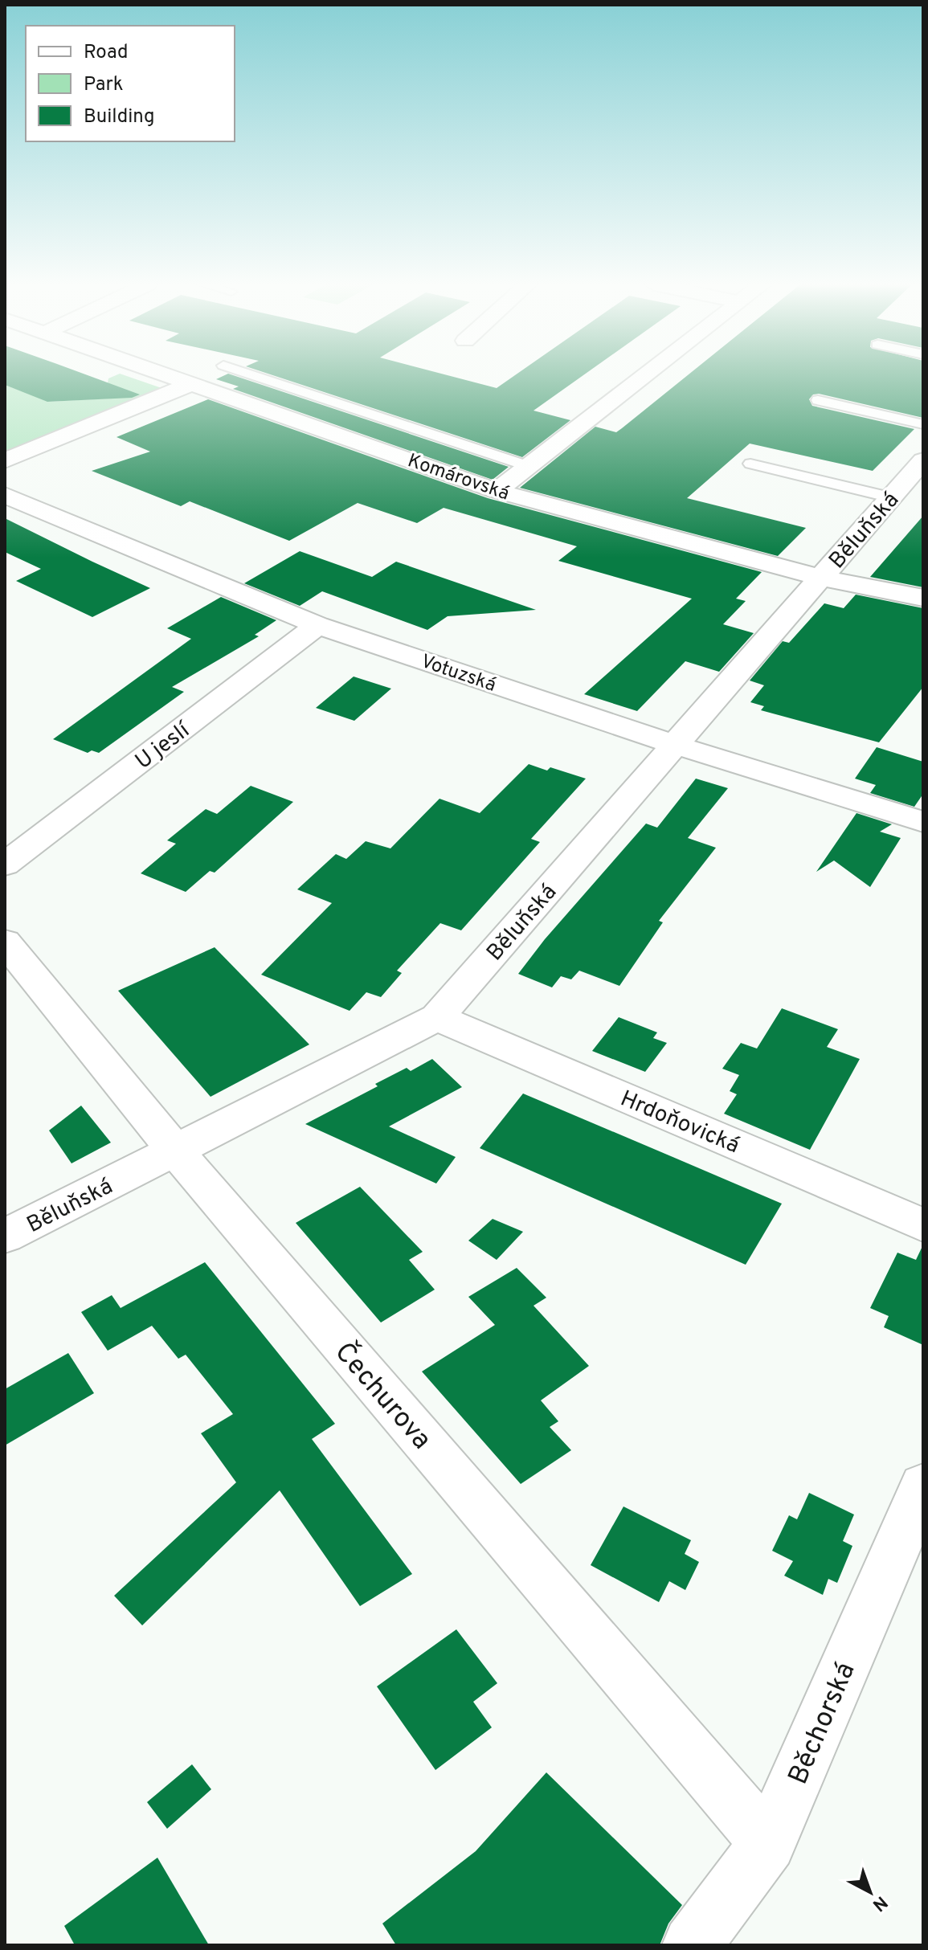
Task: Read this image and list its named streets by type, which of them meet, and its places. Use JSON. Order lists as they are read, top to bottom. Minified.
{"streets":{"street":["Komárovská","Běluňská","Votuzská","U jeslí","Hrdoňovická","Čechurova","Běchorská"]},"crossings":[["Komárovská","Běluňská"],["Běluňská","Votuzská"],["Běluňská","Hrdoňovická"],["Běluňská","Čechurova"],["Votuzská","U jeslí"],["Čechurova","Běchorská"]],"legend":["Road","Park","Building"],"north":"bottom right"}
